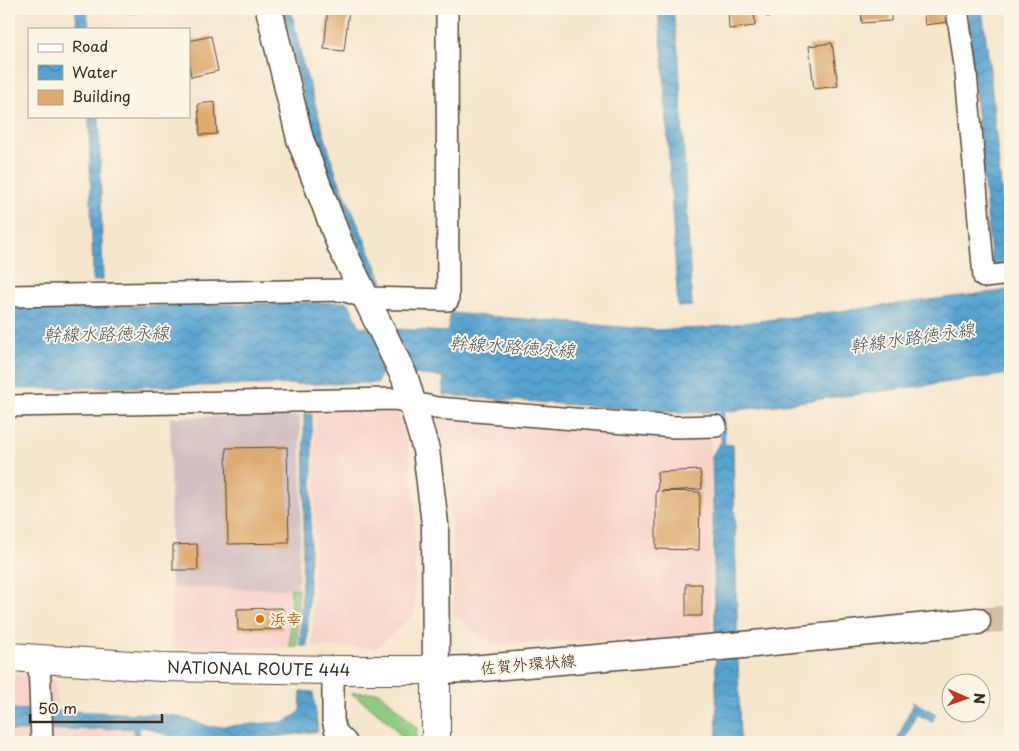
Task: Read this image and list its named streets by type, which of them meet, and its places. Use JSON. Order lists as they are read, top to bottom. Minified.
{"streets":{"highway":["NATIONAL ROUTE 444"],"main road":["佐賀外環状線"]},"crossings":[["佐賀外環状線","NATIONAL ROUTE 444"]],"water":["幹線水路徳永線"],"places":["浜幸"],"legend":["Road","Water","Building"],"scale_bar":"50 m","north":"right"}
